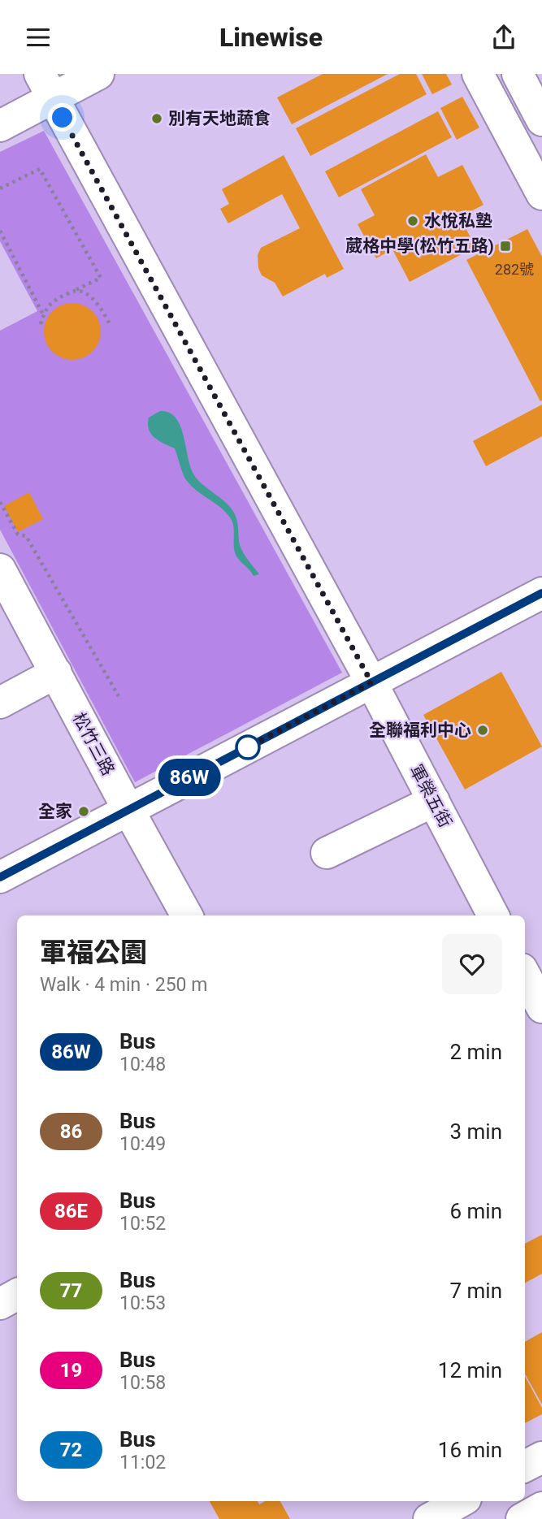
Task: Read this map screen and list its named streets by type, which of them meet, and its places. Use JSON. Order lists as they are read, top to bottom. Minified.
{"streets":{"street":["松竹三路","軍榮五街"]},"places":{"other":["別有天地蔬食","水悅私塾","全聯福利中心","全家"],"transit":["葳格中學(松竹五路)"]},"lines":["bus line 86W"],"house_numbers":["282號"],"page":{"header":"Linewise","on_map":"86W","heading":["軍福公園","Walk · 4 min · 250 m"],"list":[{"mark":"86W","name":"Bus","note":"10:48","value":"2 min"},{"mark":"86","name":"Bus","note":"10:49","value":"3 min"},{"mark":"86E","name":"Bus","note":"10:52","value":"6 min"},{"mark":"77","name":"Bus","note":"10:53","value":"7 min"},{"mark":"19","name":"Bus","note":"10:58","value":"12 min"},{"mark":"72","name":"Bus","note":"11:02","value":"16 min"}]}}
